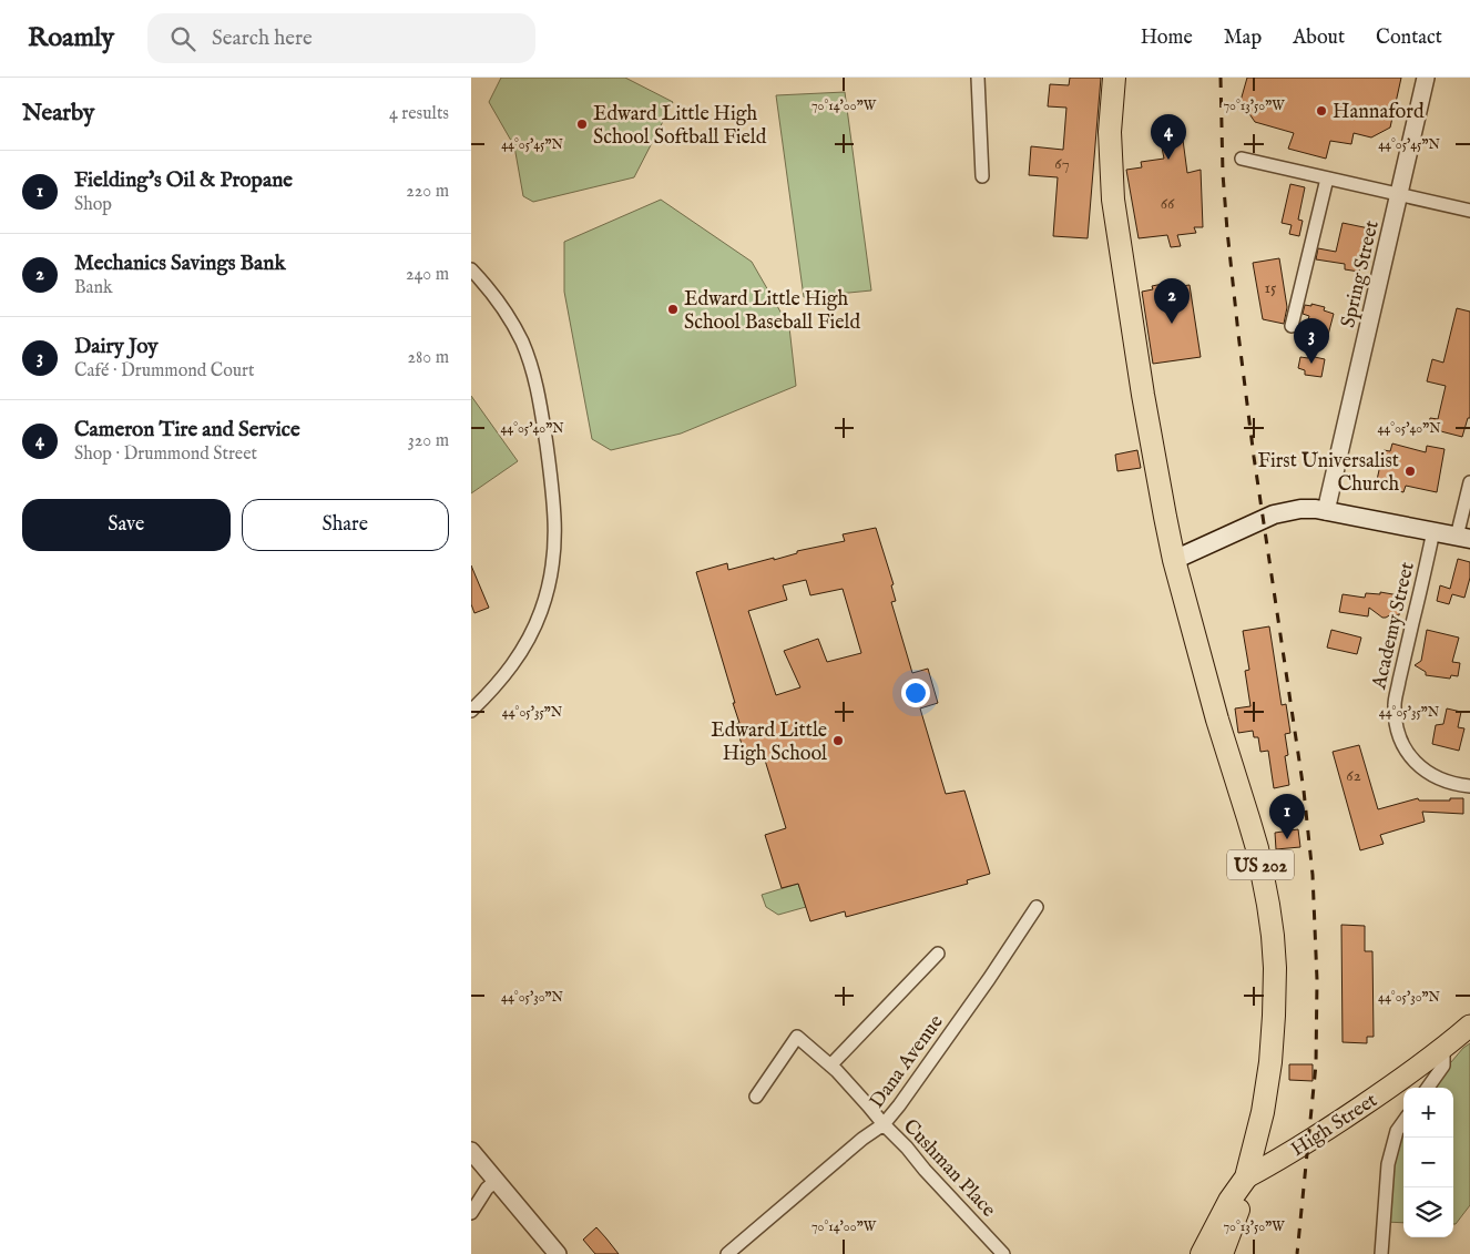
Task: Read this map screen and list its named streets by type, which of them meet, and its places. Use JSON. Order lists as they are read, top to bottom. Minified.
{"streets":{"highway":["US 202"],"main road":["High Street"],"street":["Spring Street","Academy Street","Dana Avenue","Cushman Place"]},"crossings":[["US 202","High Street"],["Dana Avenue","Cushman Place"]],"places":["Hannaford","Edward Little High School Softball Field","Edward Little High School Baseball Field","First Universalist Church","Edward Little High School"],"house_numbers":["67","66","15","62"],"page":{"header":"Roamly","search":"Search here","nav":["Home","Map","About","Contact"],"heading":["Nearby","4 results"],"pins":["4","2","3","1"],"list":[{"mark":"1","name":"Fielding's Oil & Propane","note":"Shop","value":"220 m"},{"mark":"2","name":"Mechanics Savings Bank","note":"Bank","value":"240 m"},{"mark":"3","name":"Dairy Joy","note":"Café · Drummond Court","value":"280 m"},{"mark":"4","name":"Cameron Tire and Service","note":"Shop · Drummond Street","value":"320 m"}],"buttons":["Save","Share"],"map_buttons":["+","−"]},"coordinates":["70°14'00\"W","70°13'50\"W","44°05'45\"N","44°05'40\"N","44°05'35\"N","44°05'30\"N"]}
